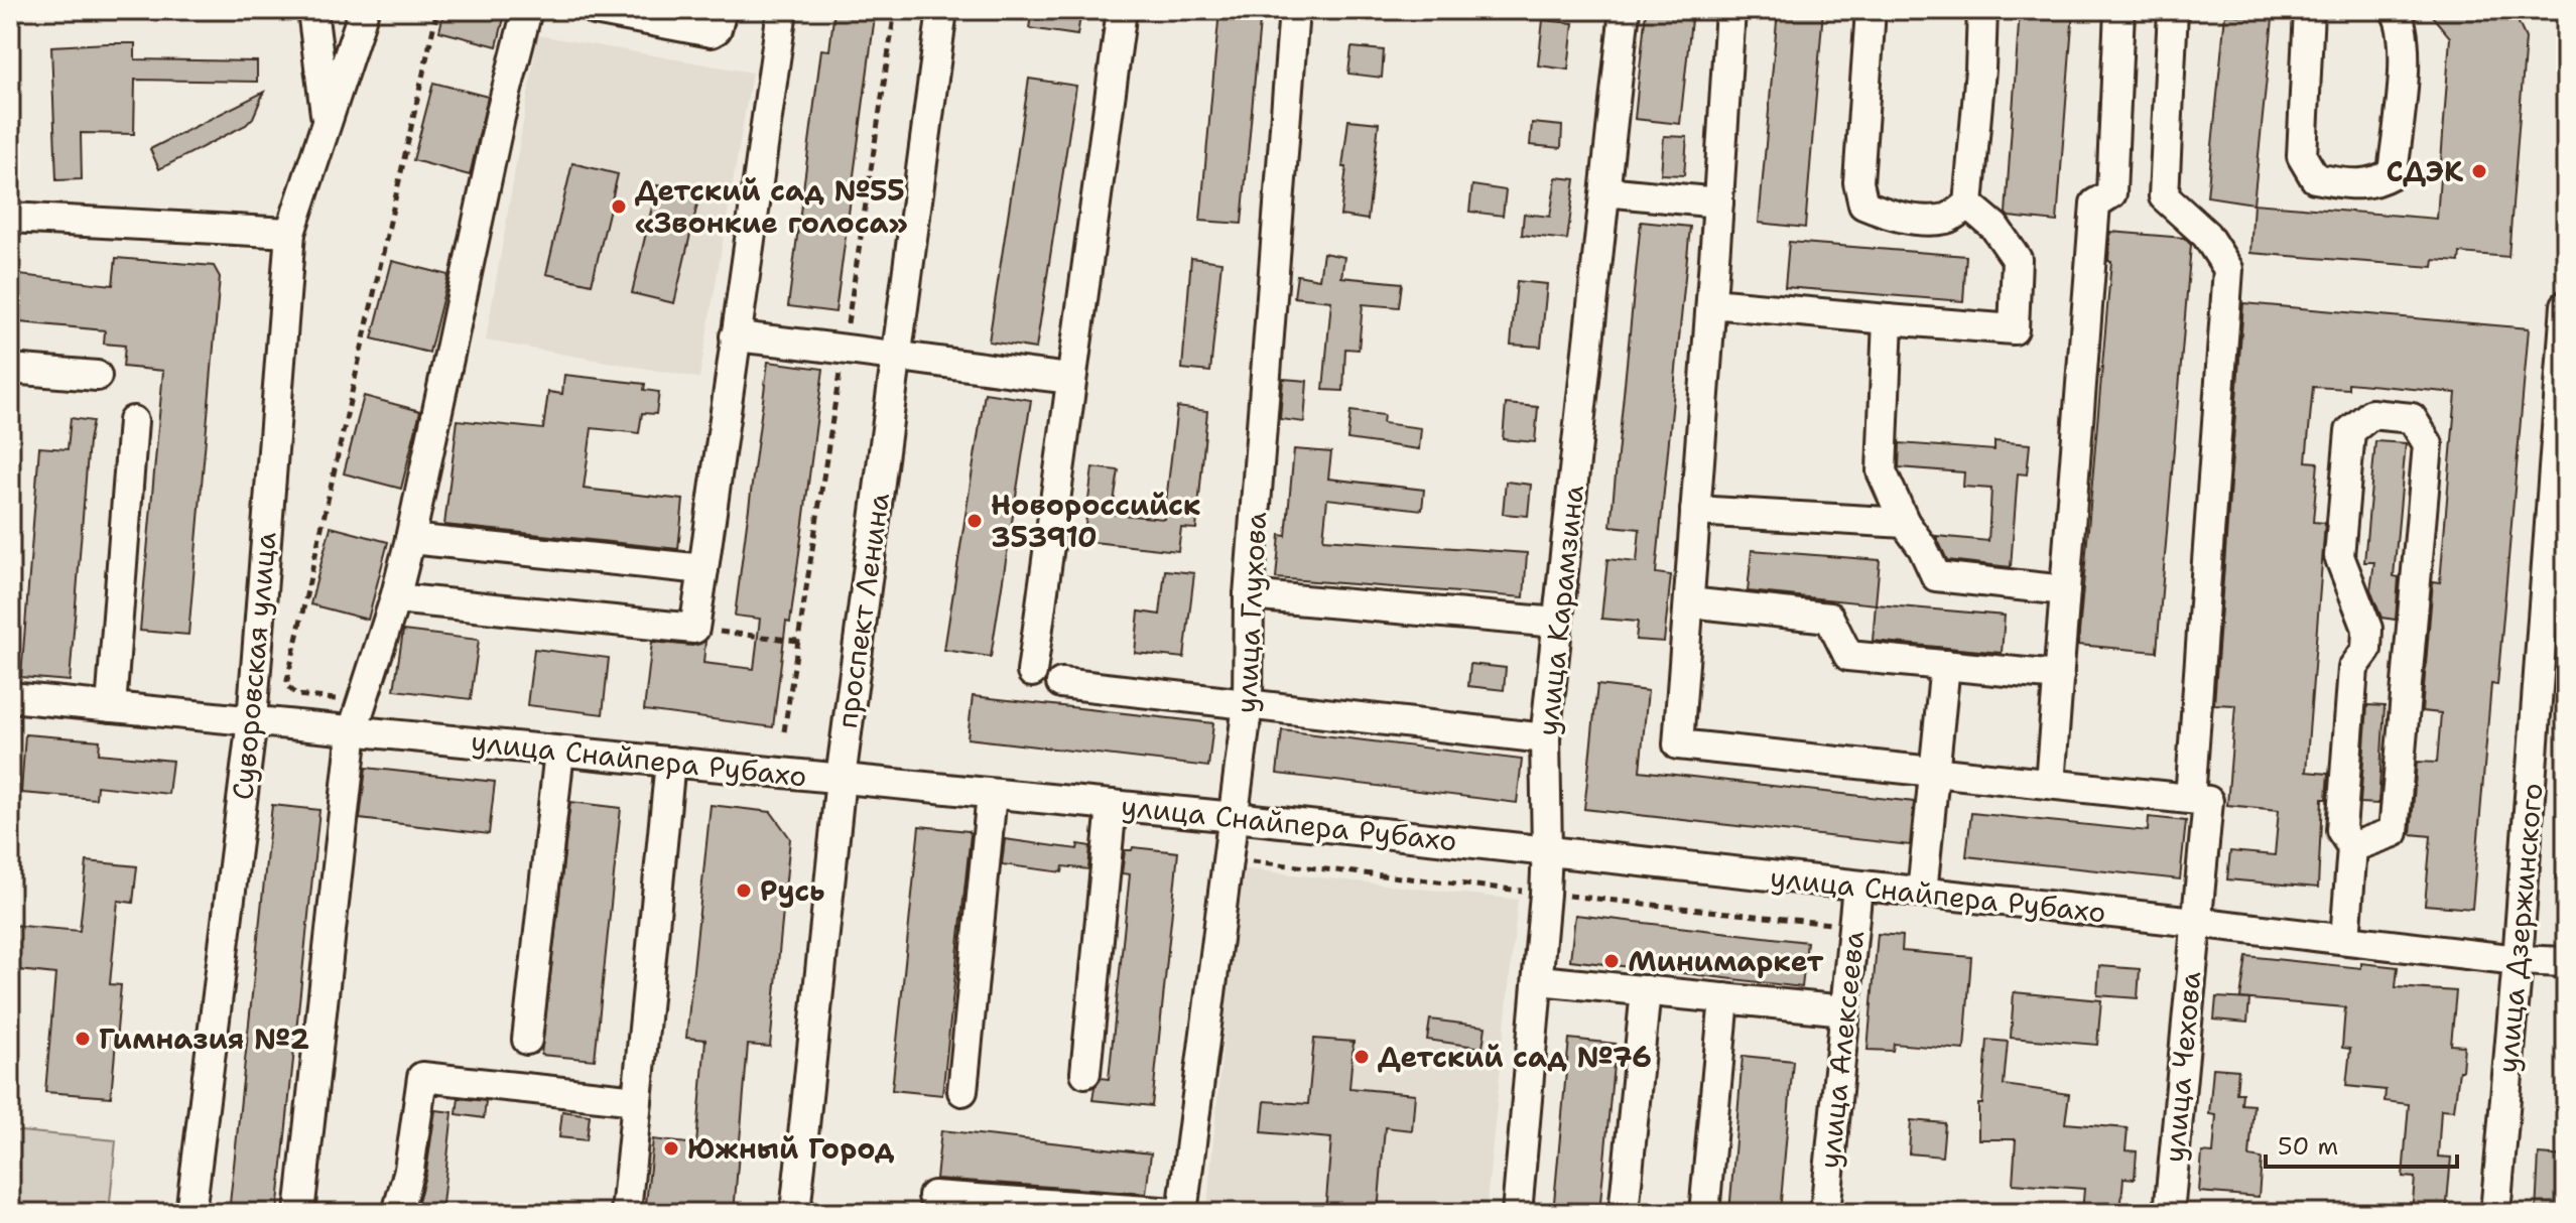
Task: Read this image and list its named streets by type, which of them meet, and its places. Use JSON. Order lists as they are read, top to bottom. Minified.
{"streets":{"street":["проспект Ленина","улица Карамзина","улица Глухова","Суворовская улица","улица Снайпера Рубахо","улица Дзержинского","улица Алексеева","улица Чехова"]},"crossings":[["проспект Ленина","улица Снайпера Рубахо"],["улица Карамзина","улица Снайпера Рубахо"],["улица Глухова","улица Снайпера Рубахо"],["Суворовская улица","улица Снайпера Рубахо"],["улица Снайпера Рубахо","улица Дзержинского"],["улица Снайпера Рубахо","улица Алексеева"],["улица Снайпера Рубахо","улица Чехова"]],"places":["СДЭК","Детский сад №55 «Звонкие голоса»","Новороссийск 353910","Русь","Минимаркет","Гимназия №2","Детский сад №76","Южный Город"],"scale_bar":"50 m"}
